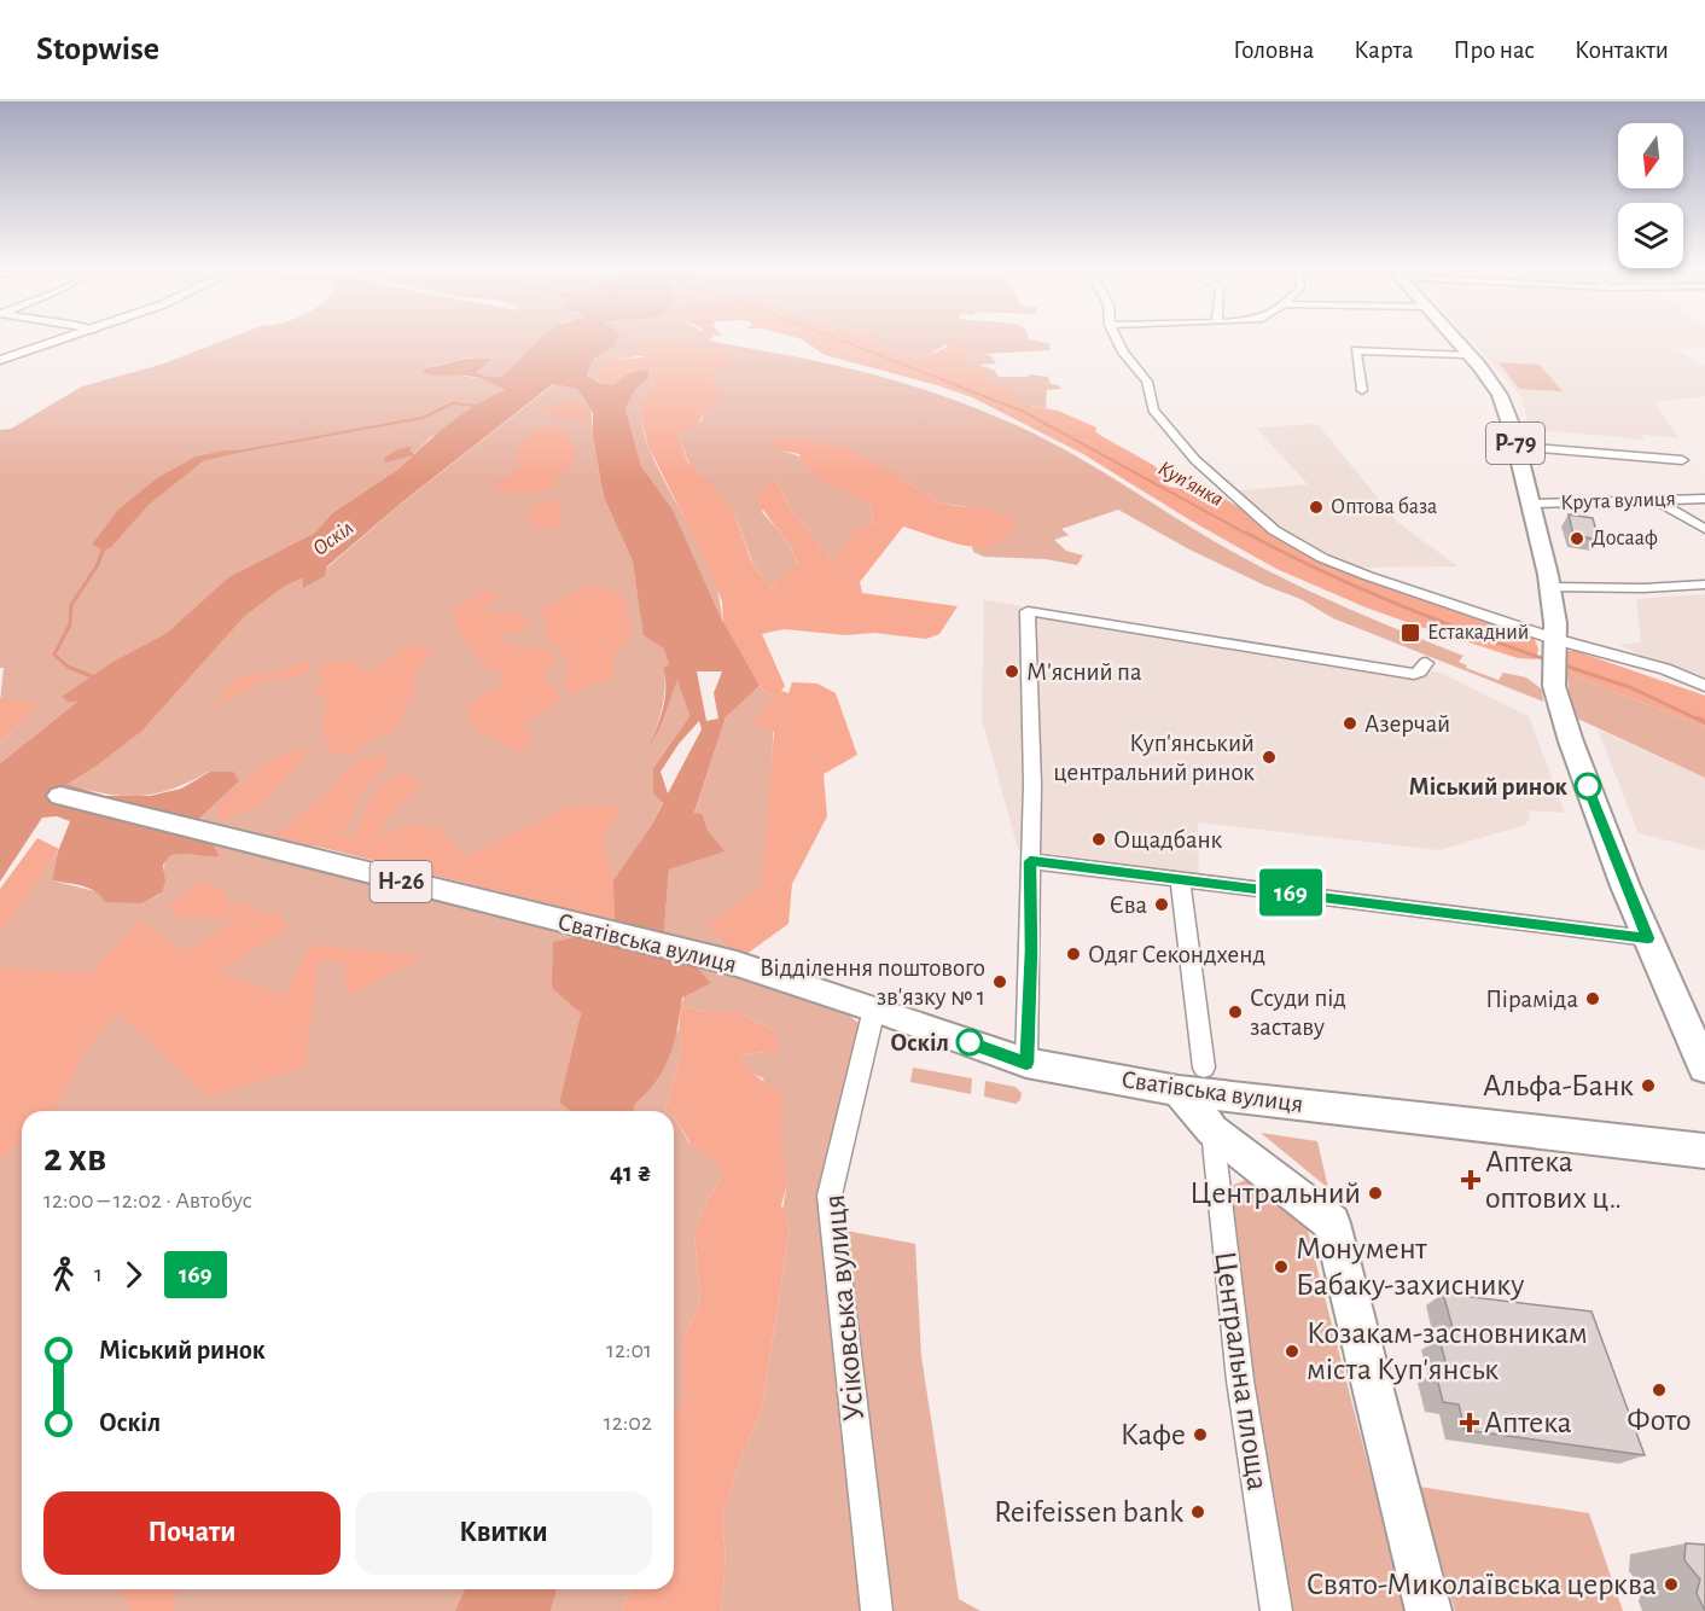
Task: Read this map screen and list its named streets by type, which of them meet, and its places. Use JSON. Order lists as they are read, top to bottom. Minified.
{"streets":{"main road":["Р-79","Н-26","Сватівська вулиця"],"street":["Крута вулиця","Усіковська вулиця","Центральна площа"]},"crossings":[["Р-79","Крута вулиця"],["Сватівська вулиця","Усіковська вулиця"]],"water":["Куп'янка","Оскіл"],"places":{"other":["Оптова база","Досааф","М'ясний па","Азерчай","Куп'янський центральний ринок","Міський ринок","Ощадбанк","Єва","Одяг Секондхенд","Відділення поштового зв'язку № 1","Піраміда","Ссуди під заставу","Оскіл","Альфа-Банк","Центральний","Монумент Бабаку-захиснику","Козакам-засновникам міста Куп'янськ","Фото","Кафе","Reifeissen bank","Свято-Миколаївська церква"],"transit":["Естакадний"],"health":["Аптека оптових ц‥","Аптека"]},"lines":["bus line 169"],"north":"bottom","page":{"header":"Stopwise","nav":["Головна","Карта","Про нас","Контакти"],"on_map":"169","heading":["2 хв","12:00 – 12:02 · Автобус","41 ₴"],"legs":["1","169"],"list":[{"name":"Міський ринок","value":"12:01"},{"name":"Оскіл","value":"12:02"}],"buttons":["Почати","Квитки"]}}
